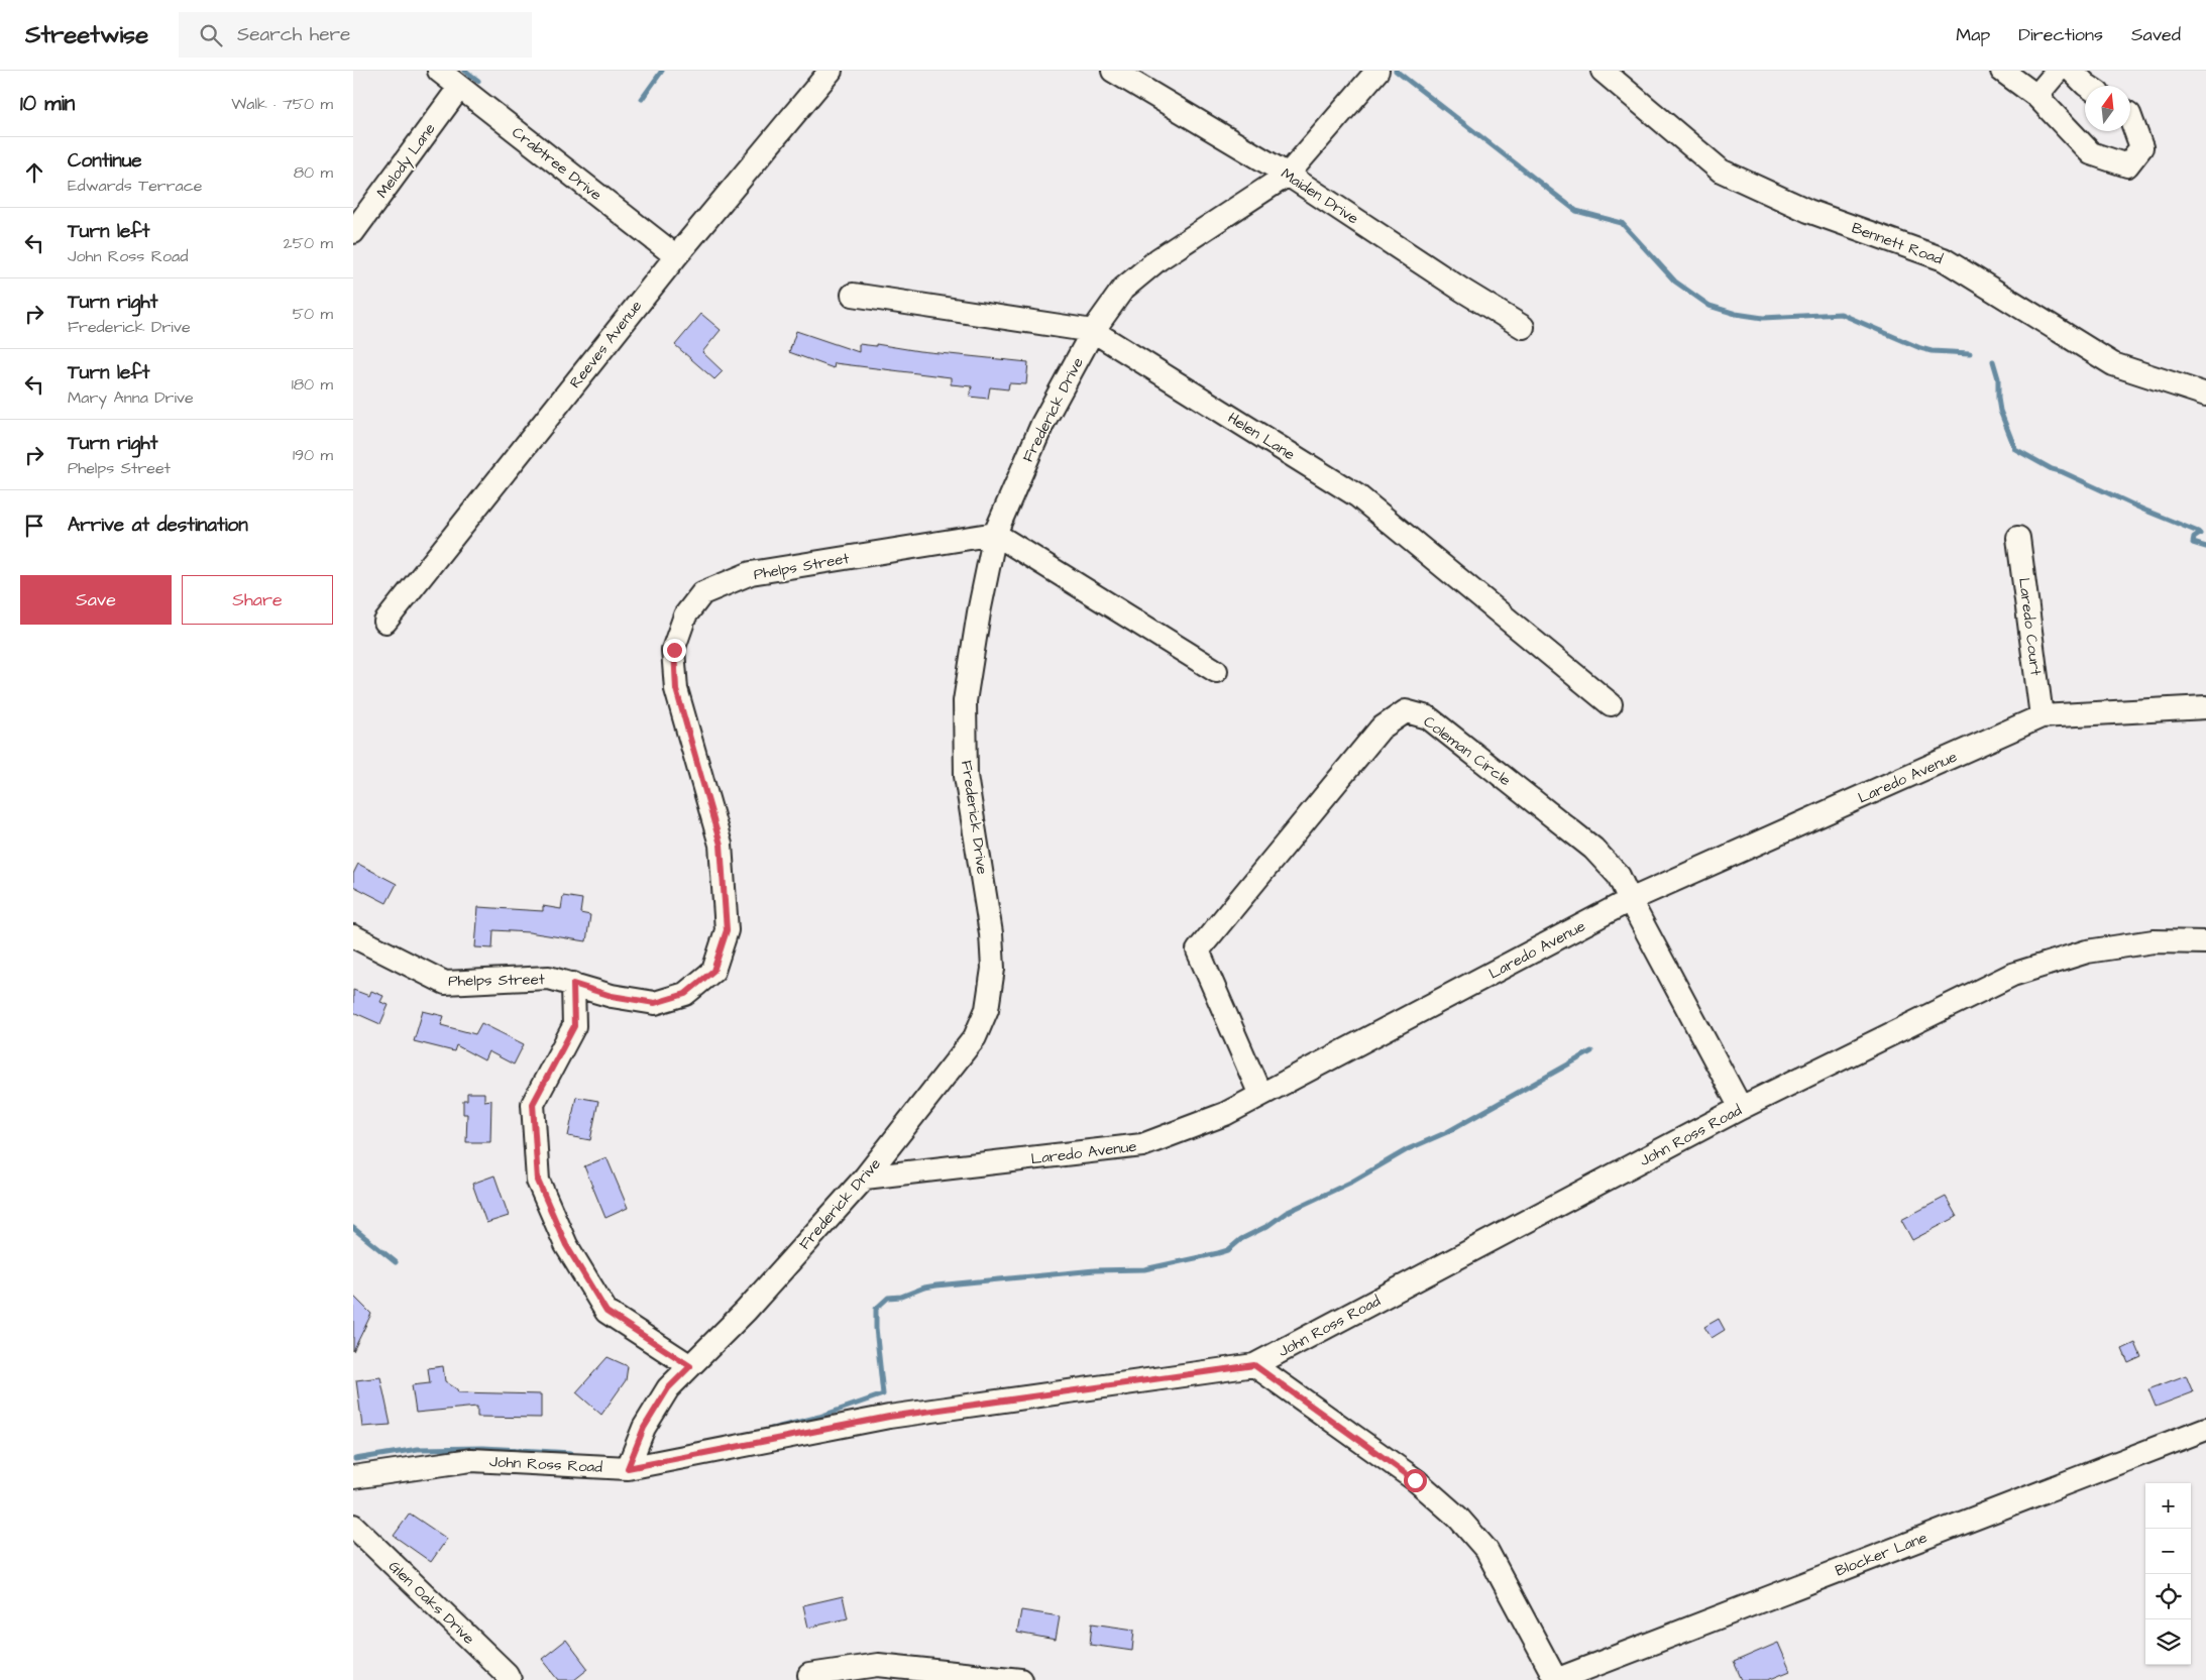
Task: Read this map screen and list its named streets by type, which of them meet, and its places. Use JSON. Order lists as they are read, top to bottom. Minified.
{"streets":{"street":["Melody Lane","Crabtree Drive","Maiden Drive","Bennett Road","Reeves Avenue","Frederick Drive","Helen Lane","Phelps Street","Laredo Court","Coleman Circle","Laredo Avenue","John Ross Road","Blocker Lane","Glen Oaks Drive"]},"crossings":[["Melody Lane","Crabtree Drive"],["Crabtree Drive","Reeves Avenue"],["Maiden Drive","Frederick Drive"],["Frederick Drive","Helen Lane"],["Frederick Drive","Phelps Street"],["Frederick Drive","Laredo Avenue"],["Frederick Drive","John Ross Road"],["Laredo Court","Laredo Avenue"],["Coleman Circle","Laredo Avenue"],["Coleman Circle","John Ross Road"]],"north":"top","page":{"header":"Streetwise","search":"Search here","nav":["Map","Directions","Saved"],"heading":["10 min","Walk · 750 m"],"list":[["Continue","Edwards Terrace","80 m"],["Turn left","John Ross Road","250 m"],["Turn right","Frederick Drive","50 m"],["Turn left","Mary Anna Drive","180 m"],["Turn right","Phelps Street","190 m"],"Arrive at destination"],"buttons":["Save","Share"],"map_buttons":["+","−"]}}
